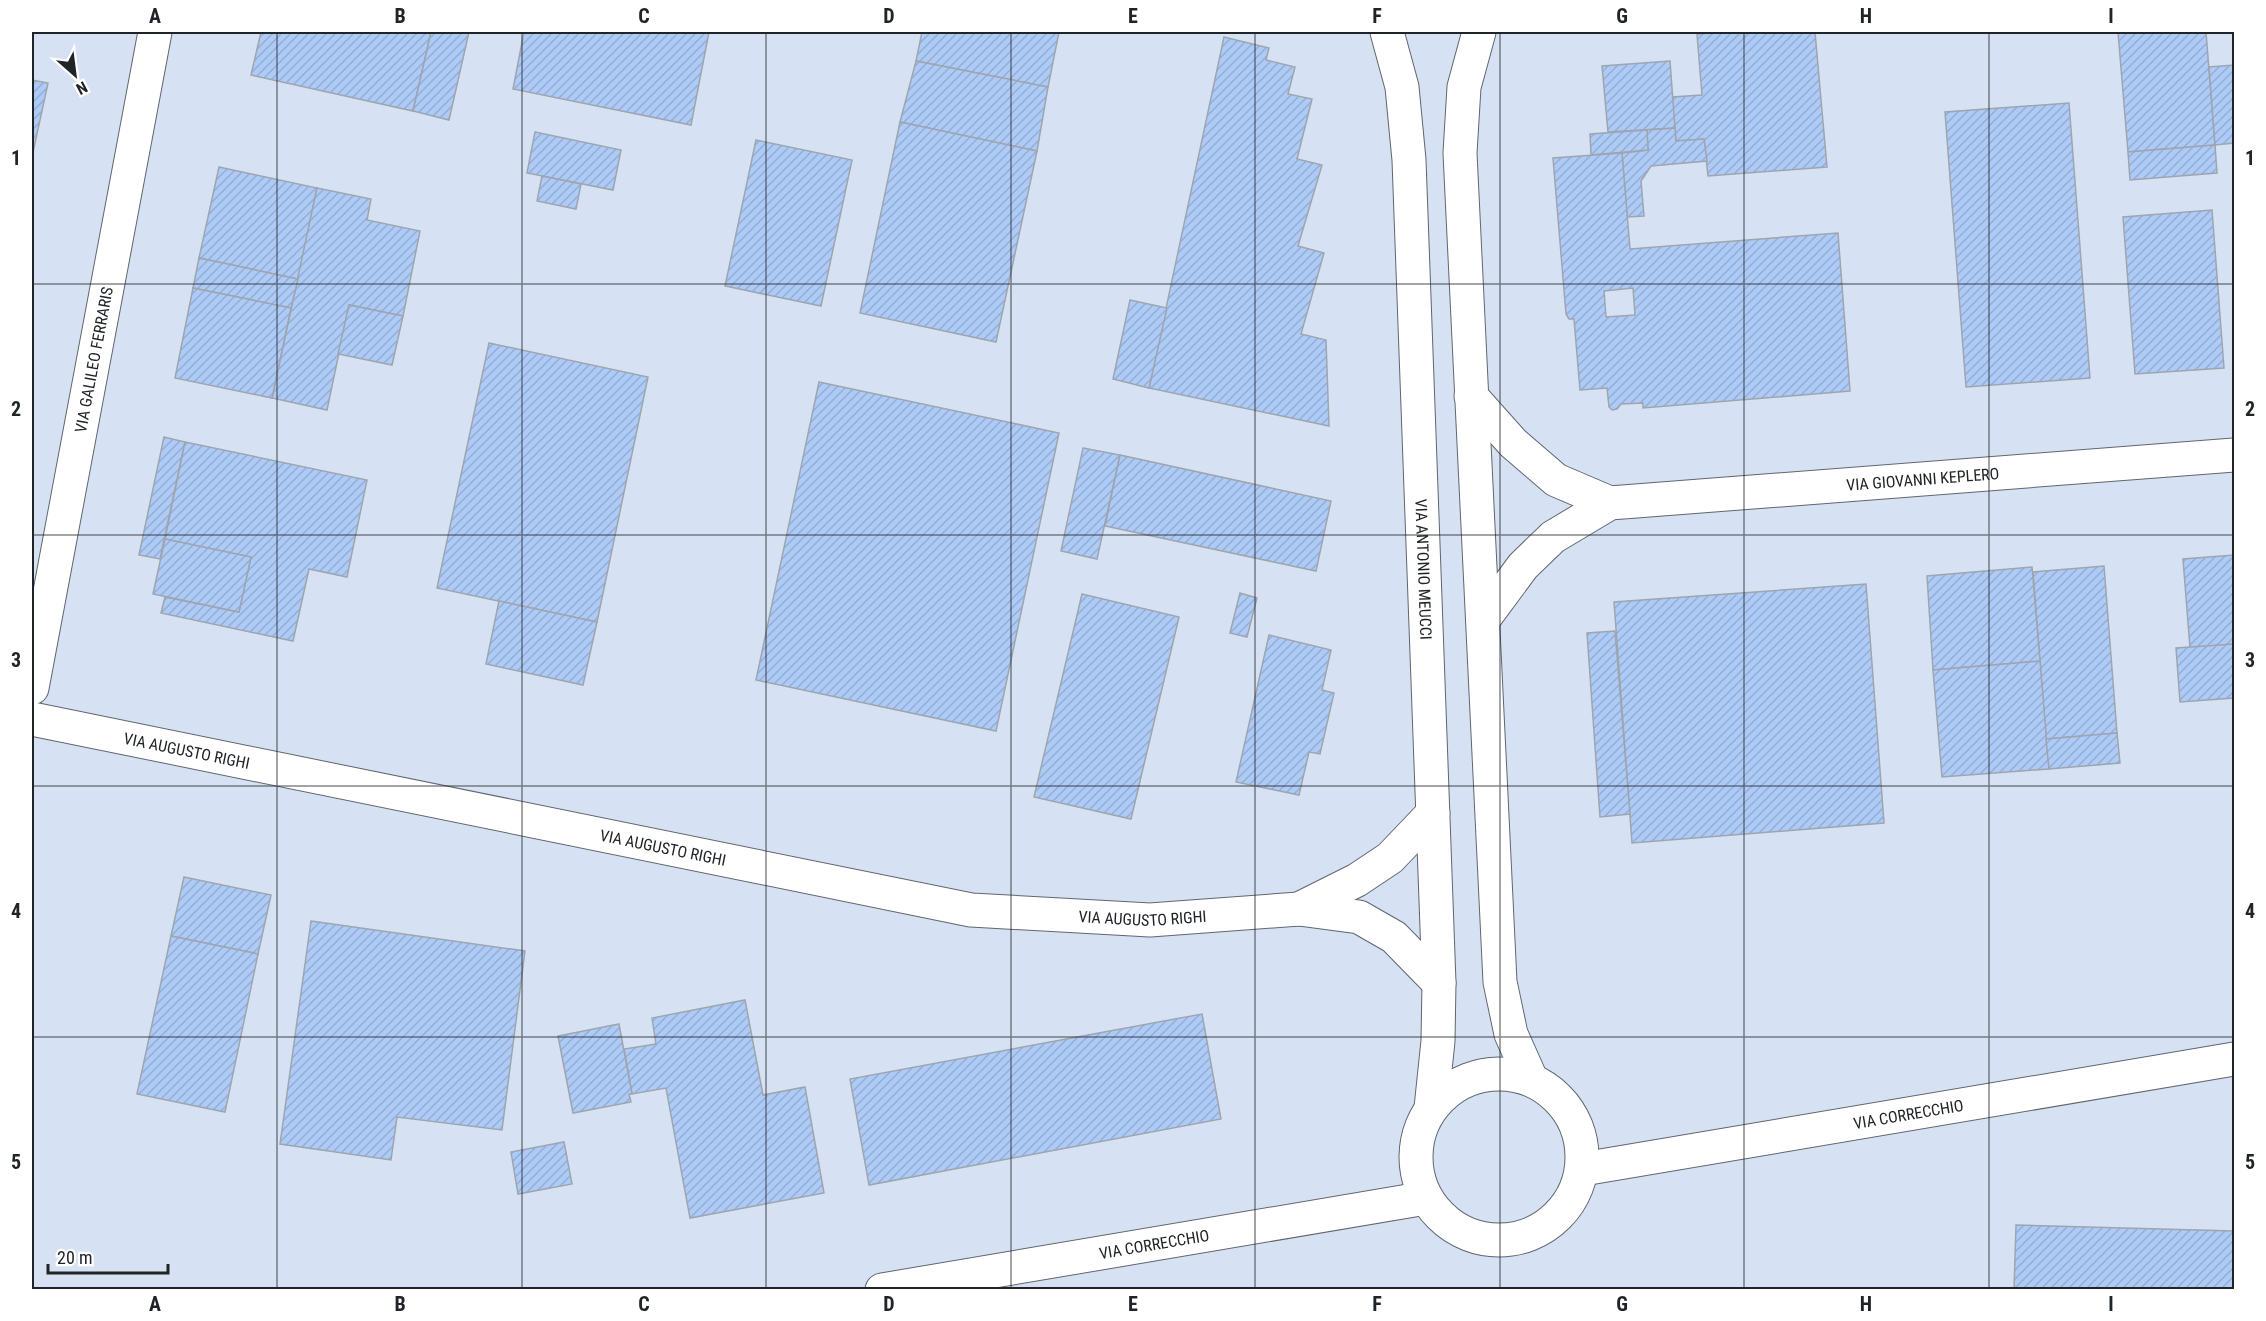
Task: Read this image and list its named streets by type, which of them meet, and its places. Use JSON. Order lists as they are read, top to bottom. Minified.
{"streets":{"street":["VIA GALILEO FERRARIS","VIA GIOVANNI KEPLERO","VIA ANTONIO MEUCCI","VIA AUGUSTO RIGHI","VIA CORRECCHIO"]},"crossings":[["VIA ANTONIO MEUCCI","VIA AUGUSTO RIGHI"],["VIA ANTONIO MEUCCI","VIA CORRECCHIO"]],"scale_bar":"20 m","north":"bottom right","grid":{"columns":["A","B","C","D","E","F","G","H","I"],"rows":["1","2","3","4","5"]}}
